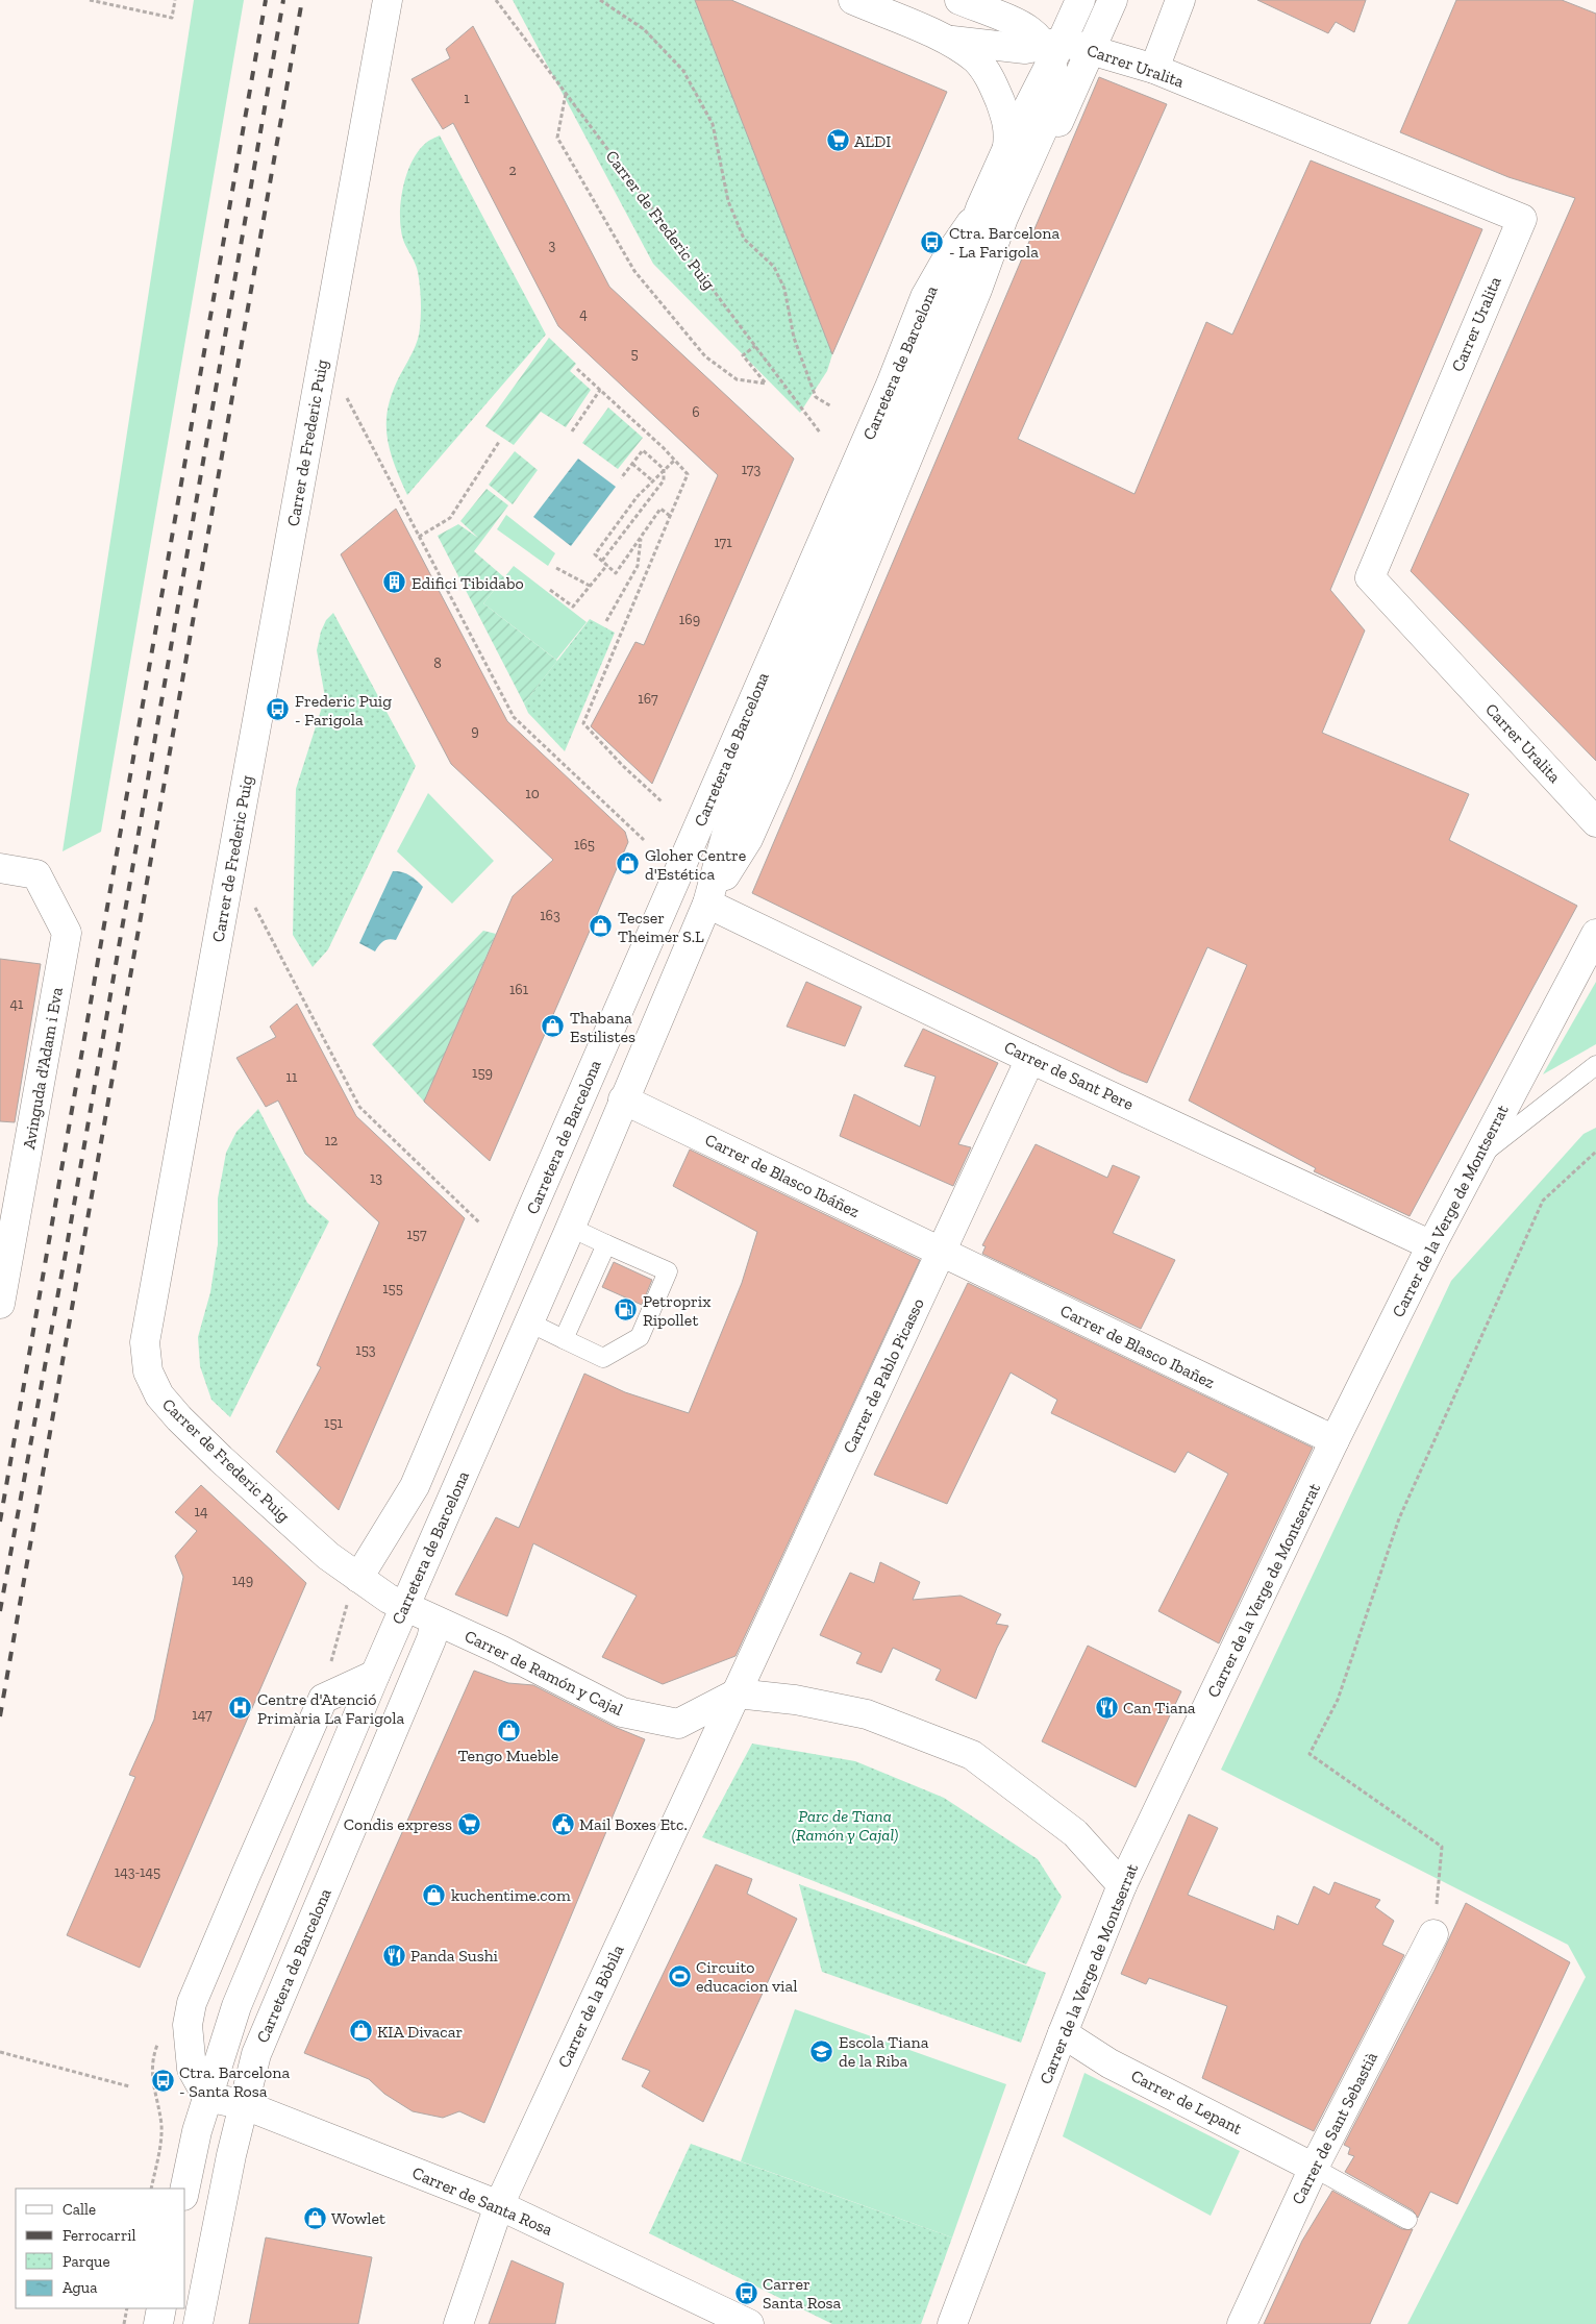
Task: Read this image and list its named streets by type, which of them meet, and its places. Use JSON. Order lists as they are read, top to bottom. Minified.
{"streets":{"street":["Carrer Uralita","Carrer de Frederic Puig","Carretera de Barcelona","Avinguda d'Adam i Eva","Carrer de Sant Pere","Carrer de Blasco Ibáñez","Carrer de la Verge de Montserrat","Carrer de Blasco Ibañez","Carrer de Pablo Picasso","Carrer de Ramón y Cajal","Carrer de la Bòbila","Carrer de Lepant","Carrer de Sant Sebastià","Carrer de Santa Rosa"]},"crossings":[["Carrer Uralita","Carretera de Barcelona"],["Carrer de Frederic Puig","Carretera de Barcelona"],["Carrer de Frederic Puig","Carrer de Ramón y Cajal"],["Carretera de Barcelona","Carrer de Sant Pere"],["Carretera de Barcelona","Carrer de Blasco Ibáñez"],["Carretera de Barcelona","Carrer de Ramón y Cajal"],["Carretera de Barcelona","Carrer de Santa Rosa"],["Carrer de Sant Pere","Carrer de la Verge de Montserrat"],["Carrer de Sant Pere","Carrer de Pablo Picasso"],["Carrer de Blasco Ibáñez","Carrer de Blasco Ibañez"],["Carrer de Blasco Ibáñez","Carrer de Pablo Picasso"],["Carrer de la Verge de Montserrat","Carrer de Blasco Ibañez"],["Carrer de la Verge de Montserrat","Carrer de Lepant"],["Carrer de Blasco Ibañez","Carrer de Pablo Picasso"],["Carrer de Pablo Picasso","Carrer de Ramón y Cajal"],["Carrer de Pablo Picasso","Carrer de la Bòbila"],["Carrer de Ramón y Cajal","Carrer de la Bòbila"],["Carrer de la Bòbila","Carrer de Santa Rosa"],["Carrer de Lepant","Carrer de Sant Sebastià"]],"parks":["Parc de Tiana (Ramón y Cajal)"],"places":{"supermarket":["ALDI","Condis express"],"bus stop":["Ctra. Barcelona - La Farigola","Frederic Puig - Farigola","Ctra. Barcelona - Santa Rosa","Carrer Santa Rosa"],"building":["Edifici Tibidabo"],"shop":["Gloher Centre d'Estética","Tecser Theimer S.L","Thabana Estilistes","Tengo Mueble","kuchentime.com","KIA Divacar","Wowlet"],"fuel station":["Petroprix Ripollet"],"restaurant":["Can Tiana","Panda Sushi"],"hospital":["Centre d'Atenció Primària La Farigola"],"public building":["Mail Boxes Etc."],"sports":["Circuito educacion vial"],"school or university":["Escola Tiana de la Riba"]},"house_numbers":["1","2","3","4","5","6","173","171","169","8","167","9","10","165","163","161","41","159","11","12","13","157","155","153","151","14","149","147","143-145"],"legend":["Calle","Ferrocarril","Parque","Agua"]}
